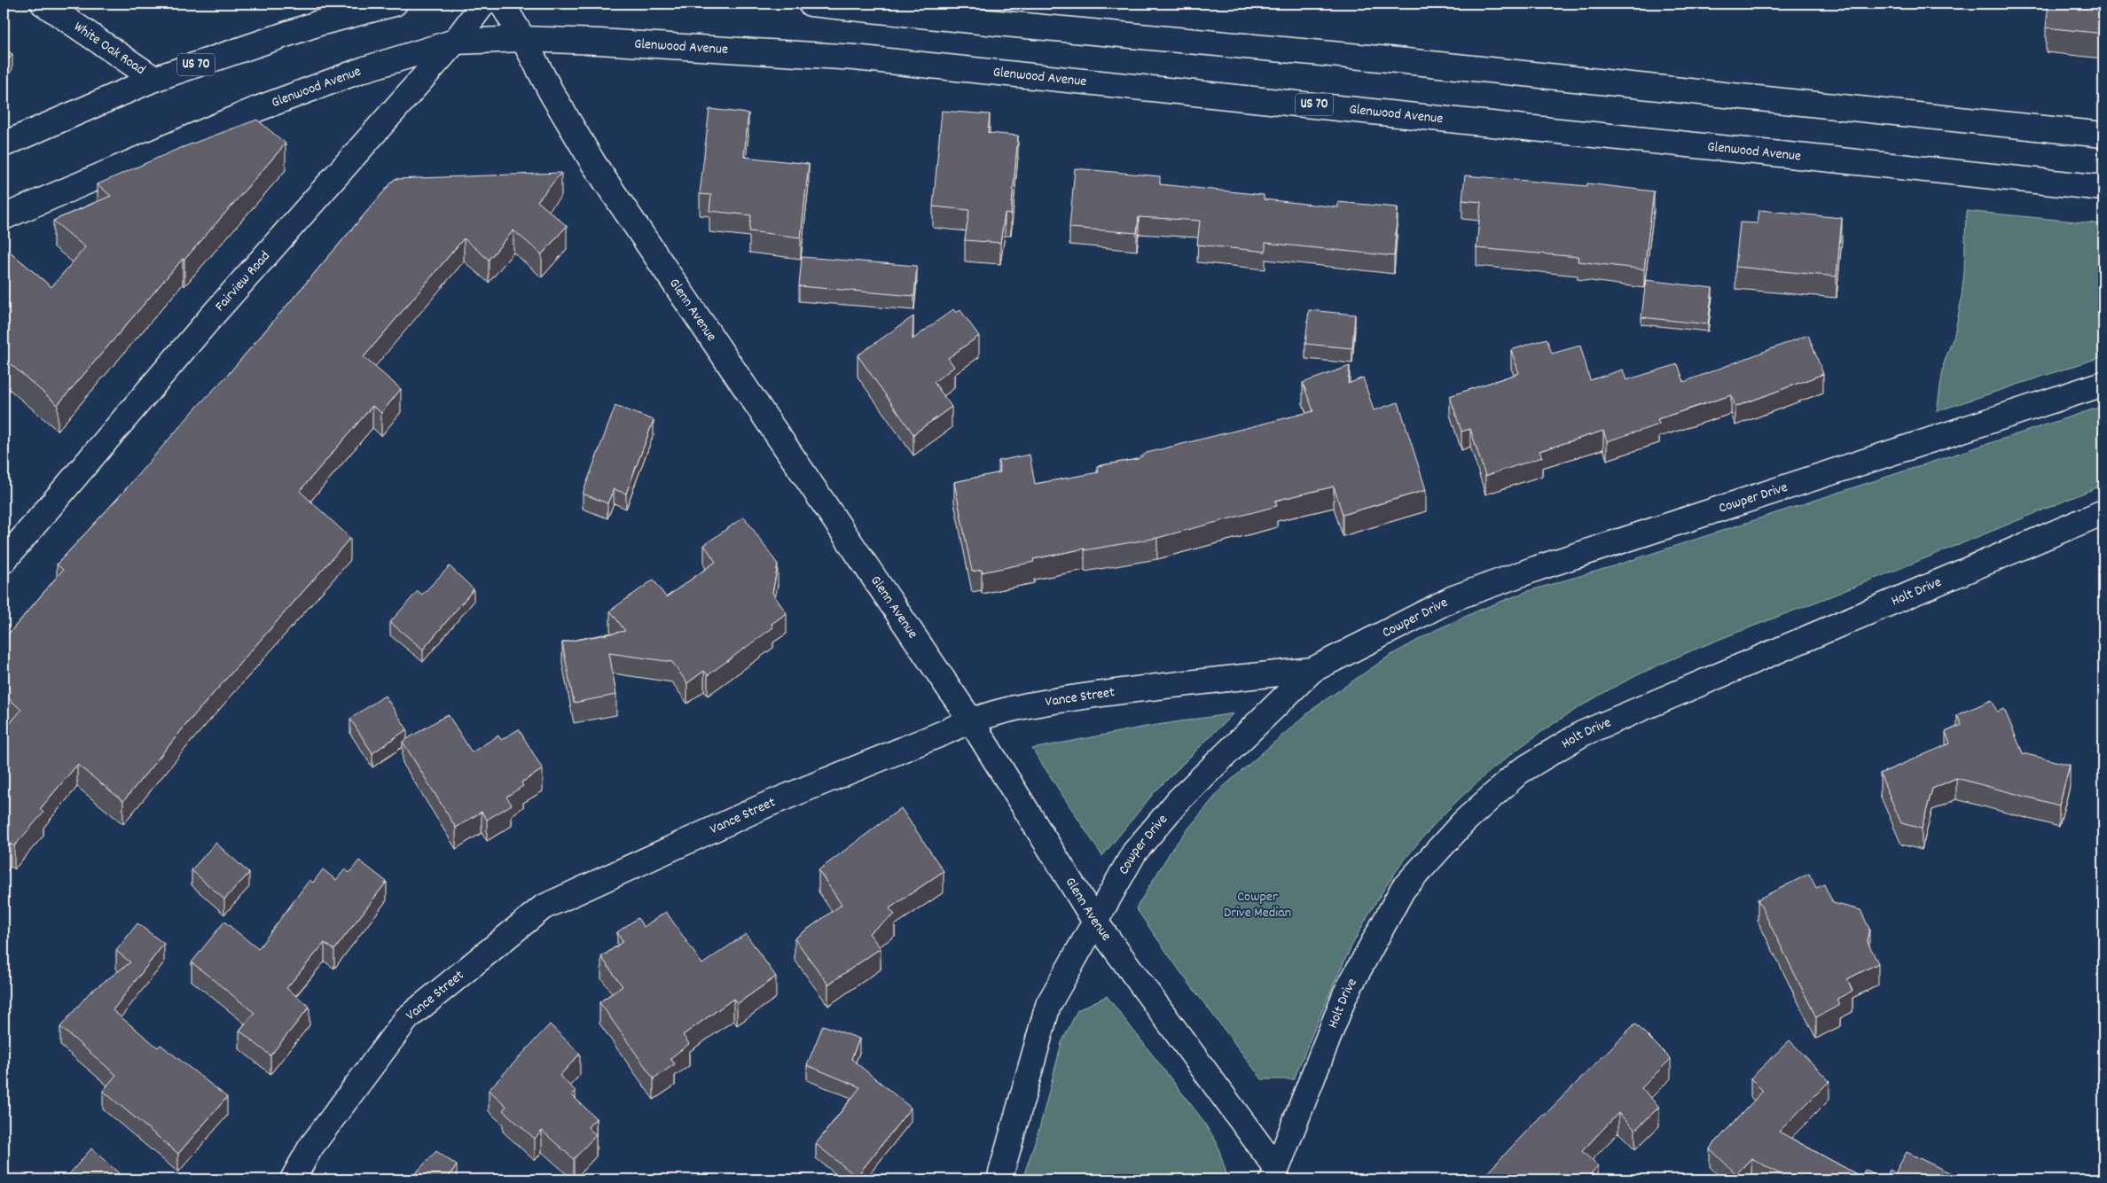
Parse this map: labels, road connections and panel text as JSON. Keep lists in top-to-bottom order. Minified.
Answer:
{"streets":{"street":["Glenwood Avenue","White Oak Road","US 70","Fairview Road","Glenn Avenue","Cowper Drive","Holt Drive","Vance Street"]},"crossings":[["Glenwood Avenue","Fairview Road"],["Glenwood Avenue","Glenn Avenue"],["White Oak Road","US 70"],["Glenn Avenue","Cowper Drive"],["Glenn Avenue","Holt Drive"],["Glenn Avenue","Vance Street"],["Cowper Drive","Vance Street"]],"parks":["Cowper Drive Median"]}
